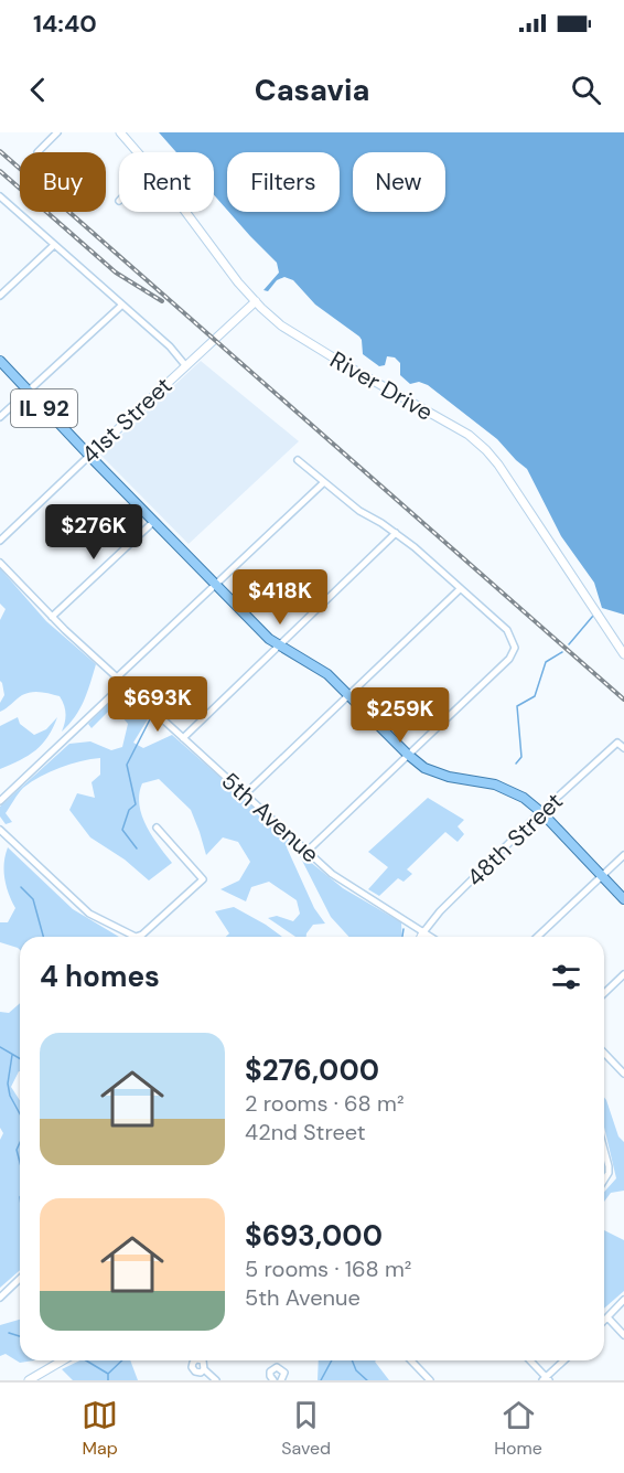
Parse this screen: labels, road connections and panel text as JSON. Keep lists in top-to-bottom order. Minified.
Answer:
{"streets":{"main road":["IL 92"],"street":["River Drive","41st Street","5th Avenue","48th Street"]},"crossings":[["River Drive","41st Street"],["IL 92","41st Street"],["IL 92","48th Street"],["5th Avenue","48th Street"]],"page":{"status":"14:40","header":"Casavia","chip":["Buy","Rent","Filters","New"],"price":["$276K","$418K","$693K","$259K"],"heading":"4 homes","list":[{"name":"$276,000","note":"2 rooms · 68 m² · 42nd Street"},{"name":"$693,000","note":"5 rooms · 168 m² · 5th Avenue"}],"tabs":["Map","Saved","Home"]}}
